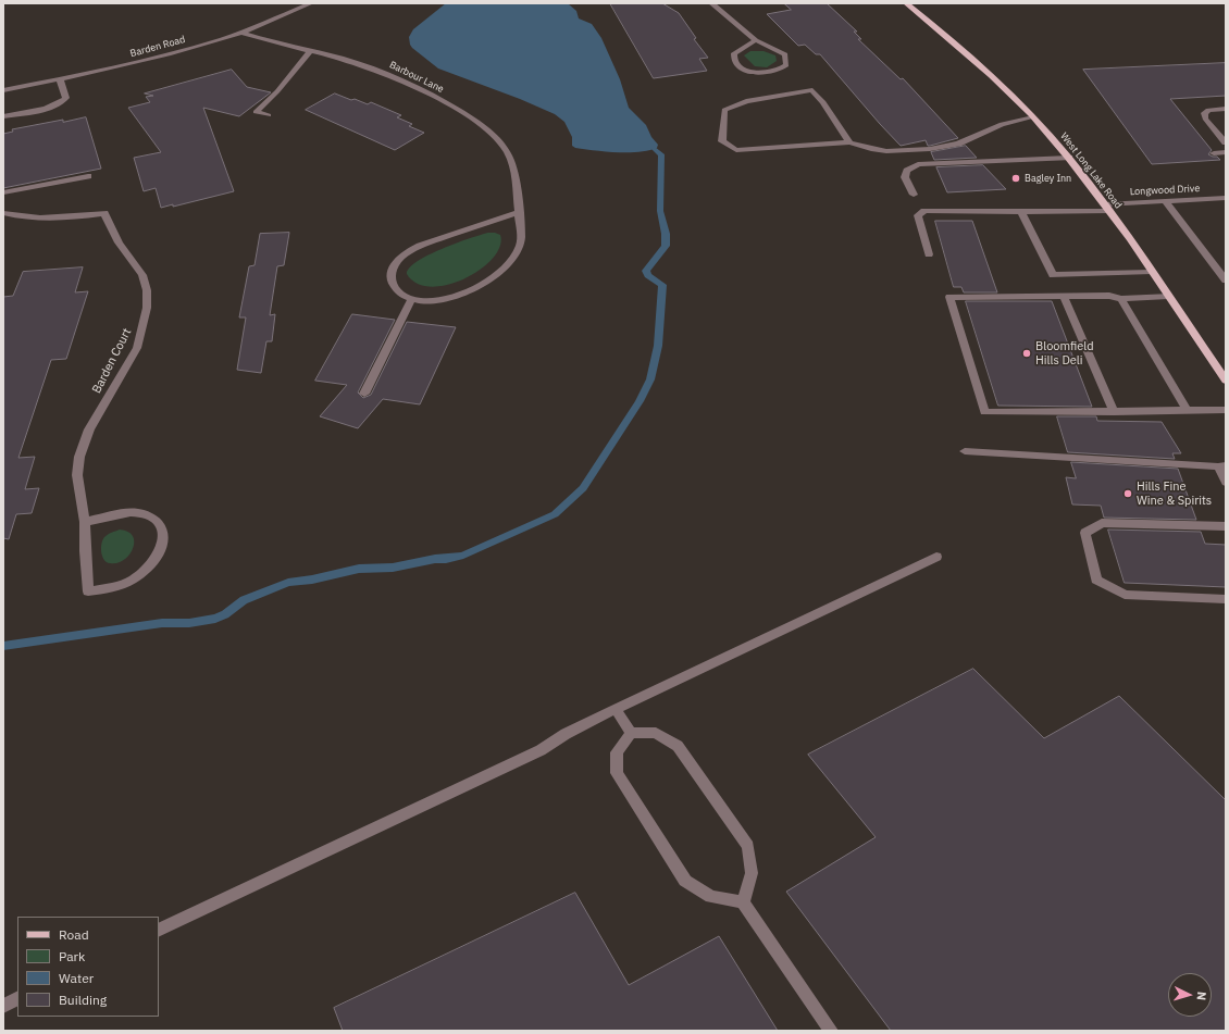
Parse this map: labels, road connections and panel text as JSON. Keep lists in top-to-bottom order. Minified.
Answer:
{"streets":{"main road":["West Long Lake Road"],"street":["Barden Road","Barbour Lane","Longwood Drive","Barden Court"]},"crossings":[["Barden Road","Barbour Lane"],["West Long Lake Road","Longwood Drive"]],"places":["Bagley Inn","Bloomfield Hills Deli","Hills Fine Wine & Spirits"],"legend":["Road","Park","Water","Building"],"north":"right"}
